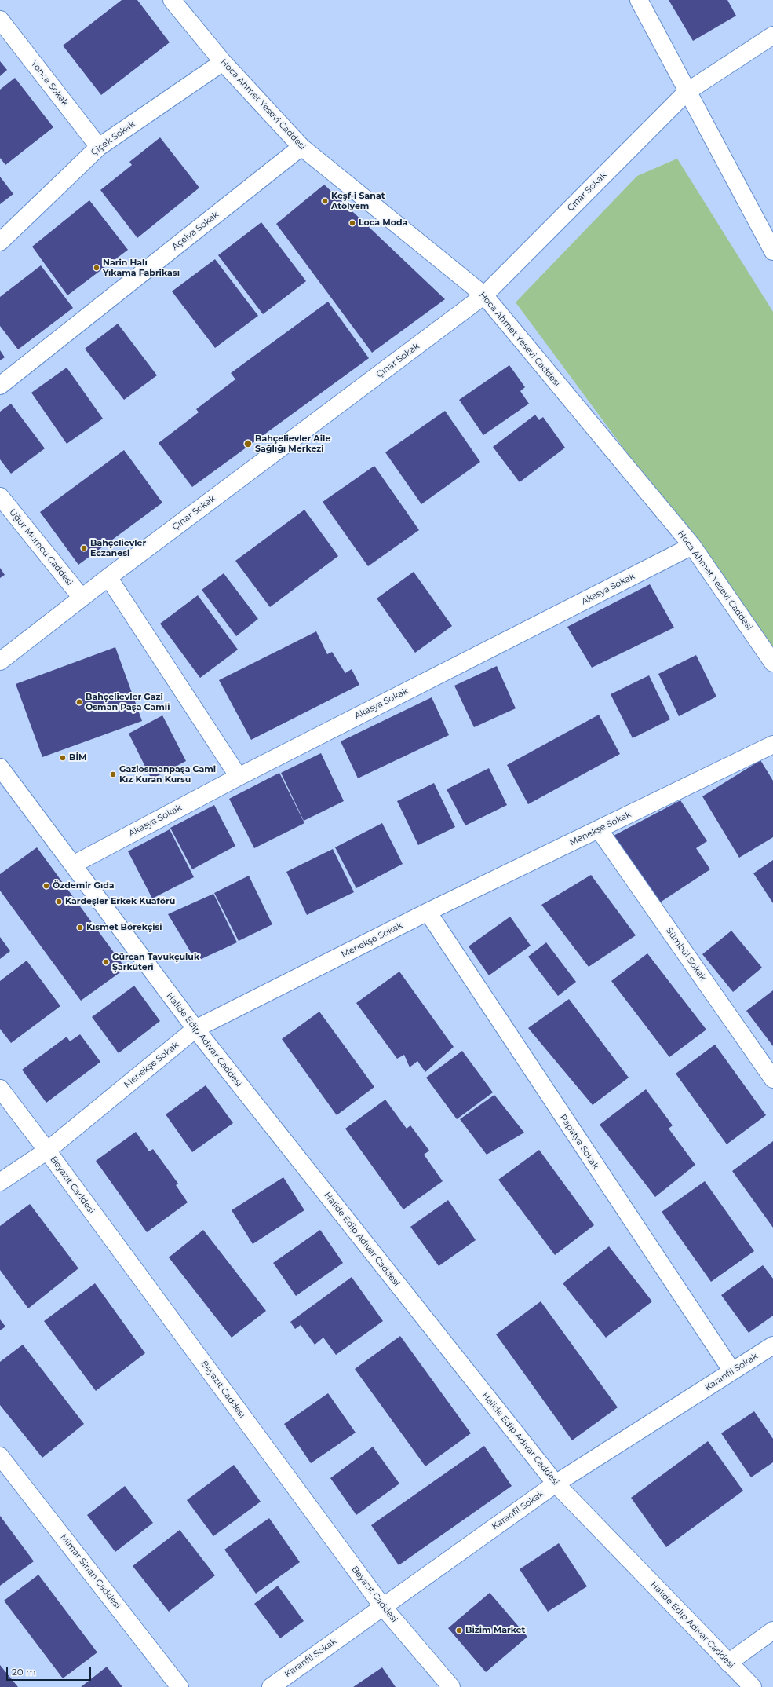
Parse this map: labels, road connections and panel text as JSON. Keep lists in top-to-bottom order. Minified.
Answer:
{"streets":{"street":["Yonca Sokak","Hoca Ahmet Yesevi Caddesi","Çiçek Sokak","Çınar Sokak","Açelya Sokak","Uğur Mumcu Caddesi","Akasya Sokak","Menekşe Sokak","Sümbül Sokak","Halide Edip Adıvar Caddesi","Papatya Sokak","Beyazıt Caddesi","Karanfil Sokak","Mimar Sinan Caddesi"]},"crossings":[["Yonca Sokak","Çiçek Sokak"],["Hoca Ahmet Yesevi Caddesi","Çiçek Sokak"],["Hoca Ahmet Yesevi Caddesi","Çınar Sokak"],["Hoca Ahmet Yesevi Caddesi","Açelya Sokak"],["Hoca Ahmet Yesevi Caddesi","Akasya Sokak"],["Çınar Sokak","Uğur Mumcu Caddesi"],["Akasya Sokak","Halide Edip Adıvar Caddesi"],["Menekşe Sokak","Sümbül Sokak"],["Menekşe Sokak","Halide Edip Adıvar Caddesi"],["Menekşe Sokak","Papatya Sokak"],["Menekşe Sokak","Beyazıt Caddesi"],["Halide Edip Adıvar Caddesi","Karanfil Sokak"],["Papatya Sokak","Karanfil Sokak"],["Beyazıt Caddesi","Karanfil Sokak"]],"places":["Keşf-i Sanat Atölyem","Loca Moda","Narin Halı Yıkama Fabrikası","Bahçelievler Aile Sağlığı Merkezi","Bahçelievler Eczanesi","Bahçelievler Gazi Osman Paşa Camii","BİM","Gaziosmanpaşa Cami Kız Kuran Kursu","Özdemir Gıda","Kardeşler Erkek Kuaförü","Kısmet Börekçisi","Gürcan Tavukçuluk Şarküteri","Bizim Market"],"scale_bar":"20 m"}
